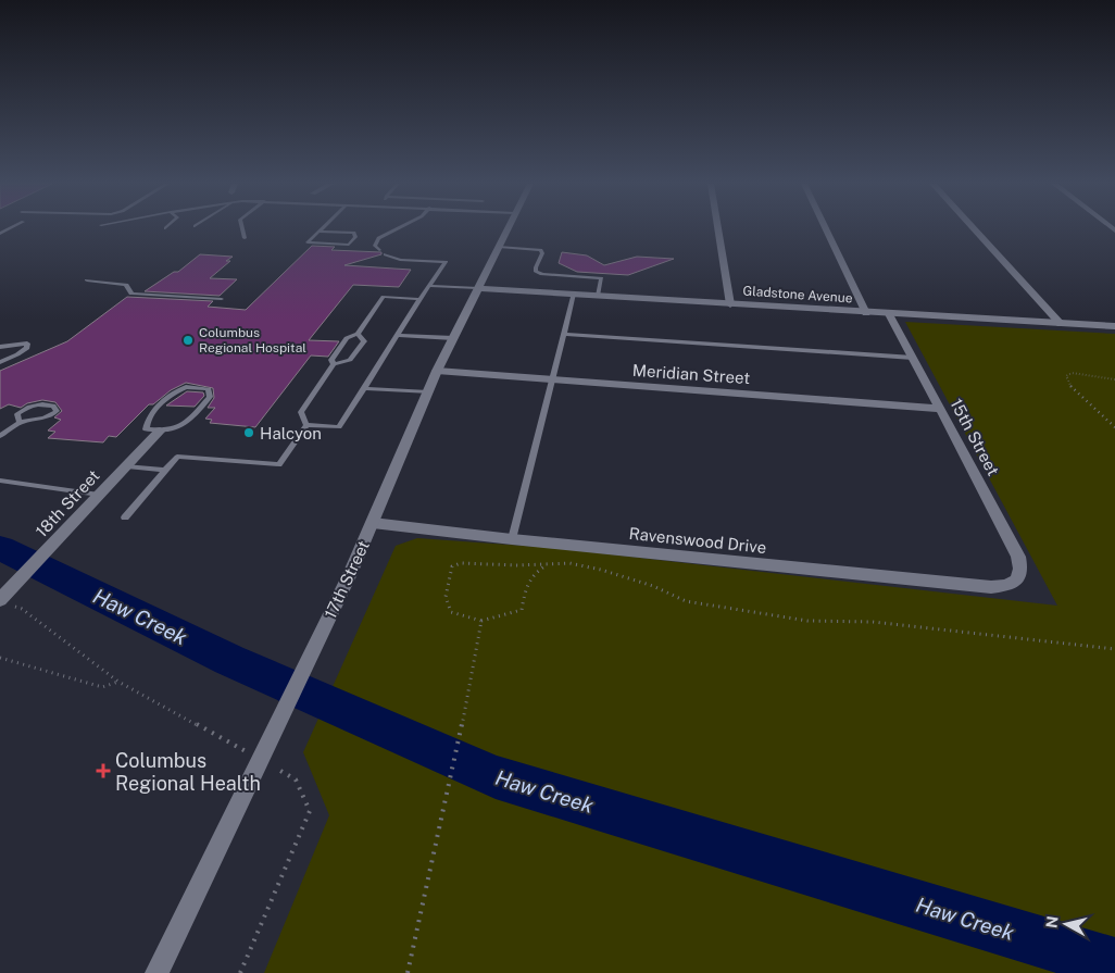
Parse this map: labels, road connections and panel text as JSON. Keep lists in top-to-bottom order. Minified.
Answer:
{"streets":{"street":["Gladstone Avenue","Meridian Street","15th Street","18th Street","Ravenswood Drive","17th Street"]},"crossings":[["Gladstone Avenue","15th Street"],["Gladstone Avenue","17th Street"],["Meridian Street","15th Street"],["Meridian Street","17th Street"],["15th Street","Ravenswood Drive"],["Ravenswood Drive","17th Street"]],"water":["Haw Creek"],"places":{"other":["Columbus Regional Hospital","Halcyon"],"health":["Columbus Regional Health"]},"north":"left"}
